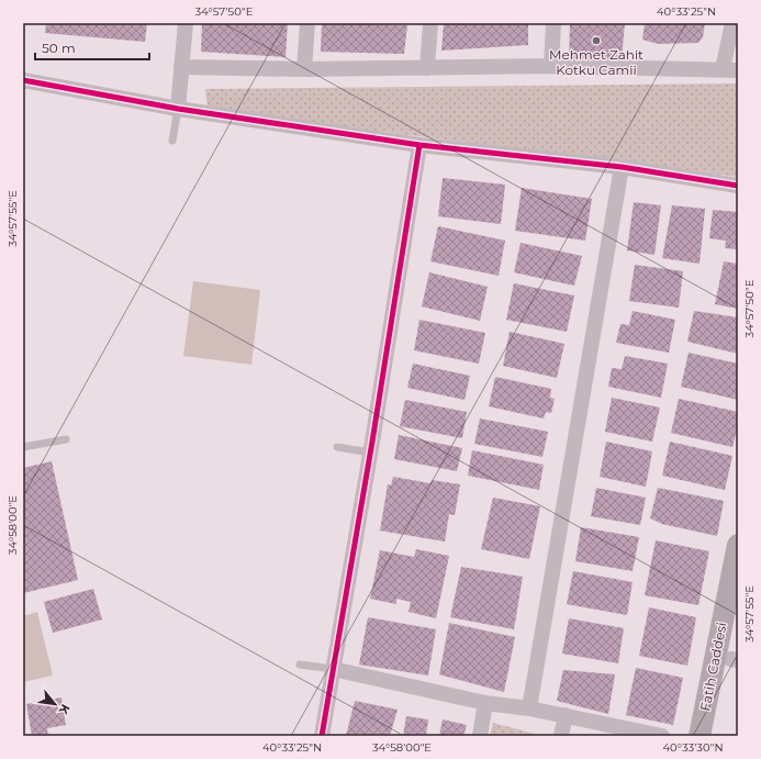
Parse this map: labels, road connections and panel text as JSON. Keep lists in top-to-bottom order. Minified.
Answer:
{"streets":{"main road":["Fatih Caddesi"]},"places":["Mehmet Zahit Kotku Camii"],"scale_bar":"50 m","north":"bottom right","coordinates":["34°57'50\"E","40°33'25\"N","34°57'55\"E","34°58'00\"E","40°33'30\"N"]}
